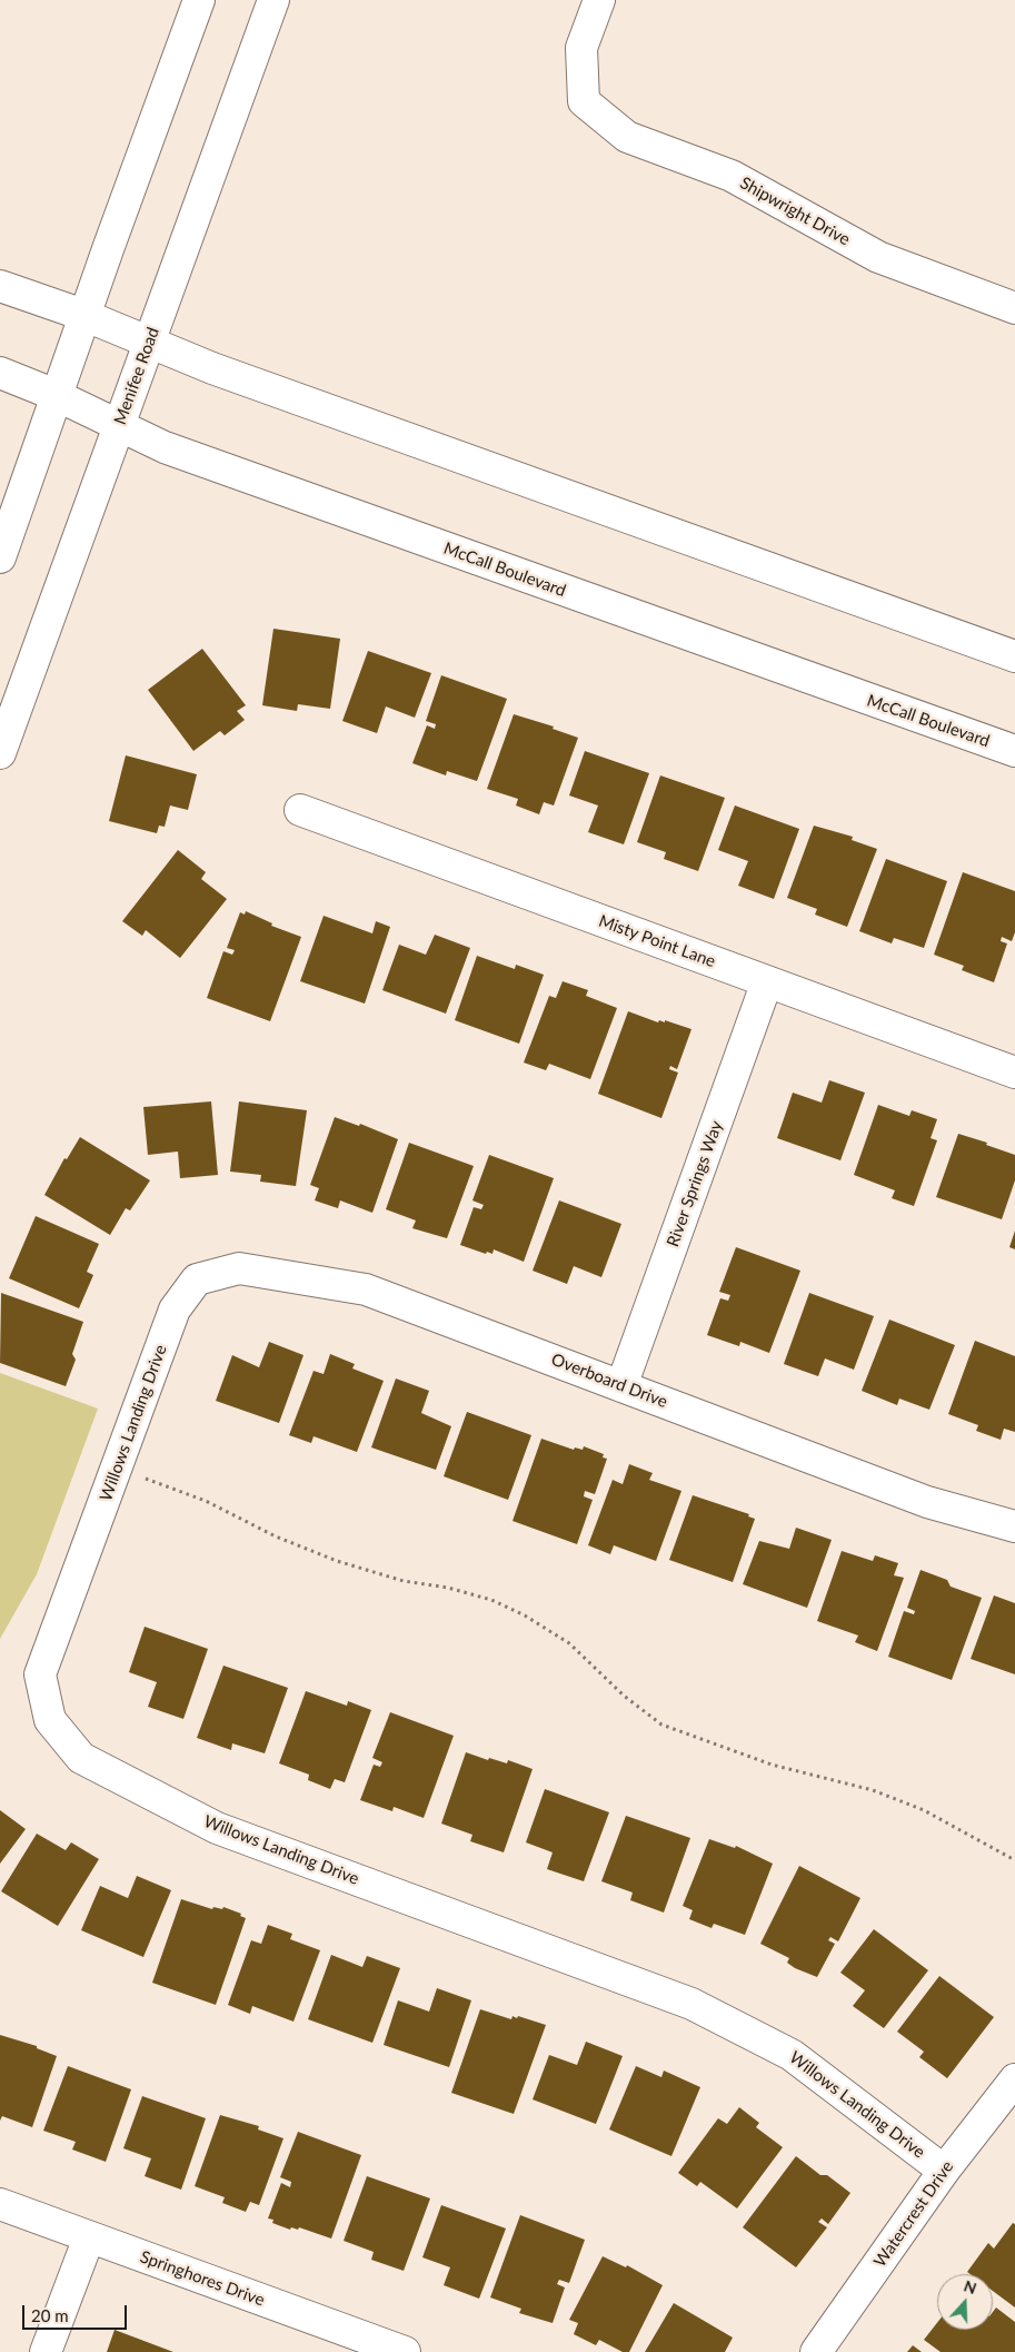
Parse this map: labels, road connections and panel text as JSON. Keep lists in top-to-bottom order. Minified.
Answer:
{"streets":{"street":["Shipwright Drive","Menifee Road","McCall Boulevard","Misty Point Lane","River Springs Way","Overboard Drive","Willows Landing Drive","Watercrest Drive","Springhores Drive"]},"crossings":[["Menifee Road","McCall Boulevard"],["Misty Point Lane","River Springs Way"],["River Springs Way","Overboard Drive"],["Overboard Drive","Willows Landing Drive"],["Willows Landing Drive","Watercrest Drive"]],"scale_bar":"20 m","north":"top"}
